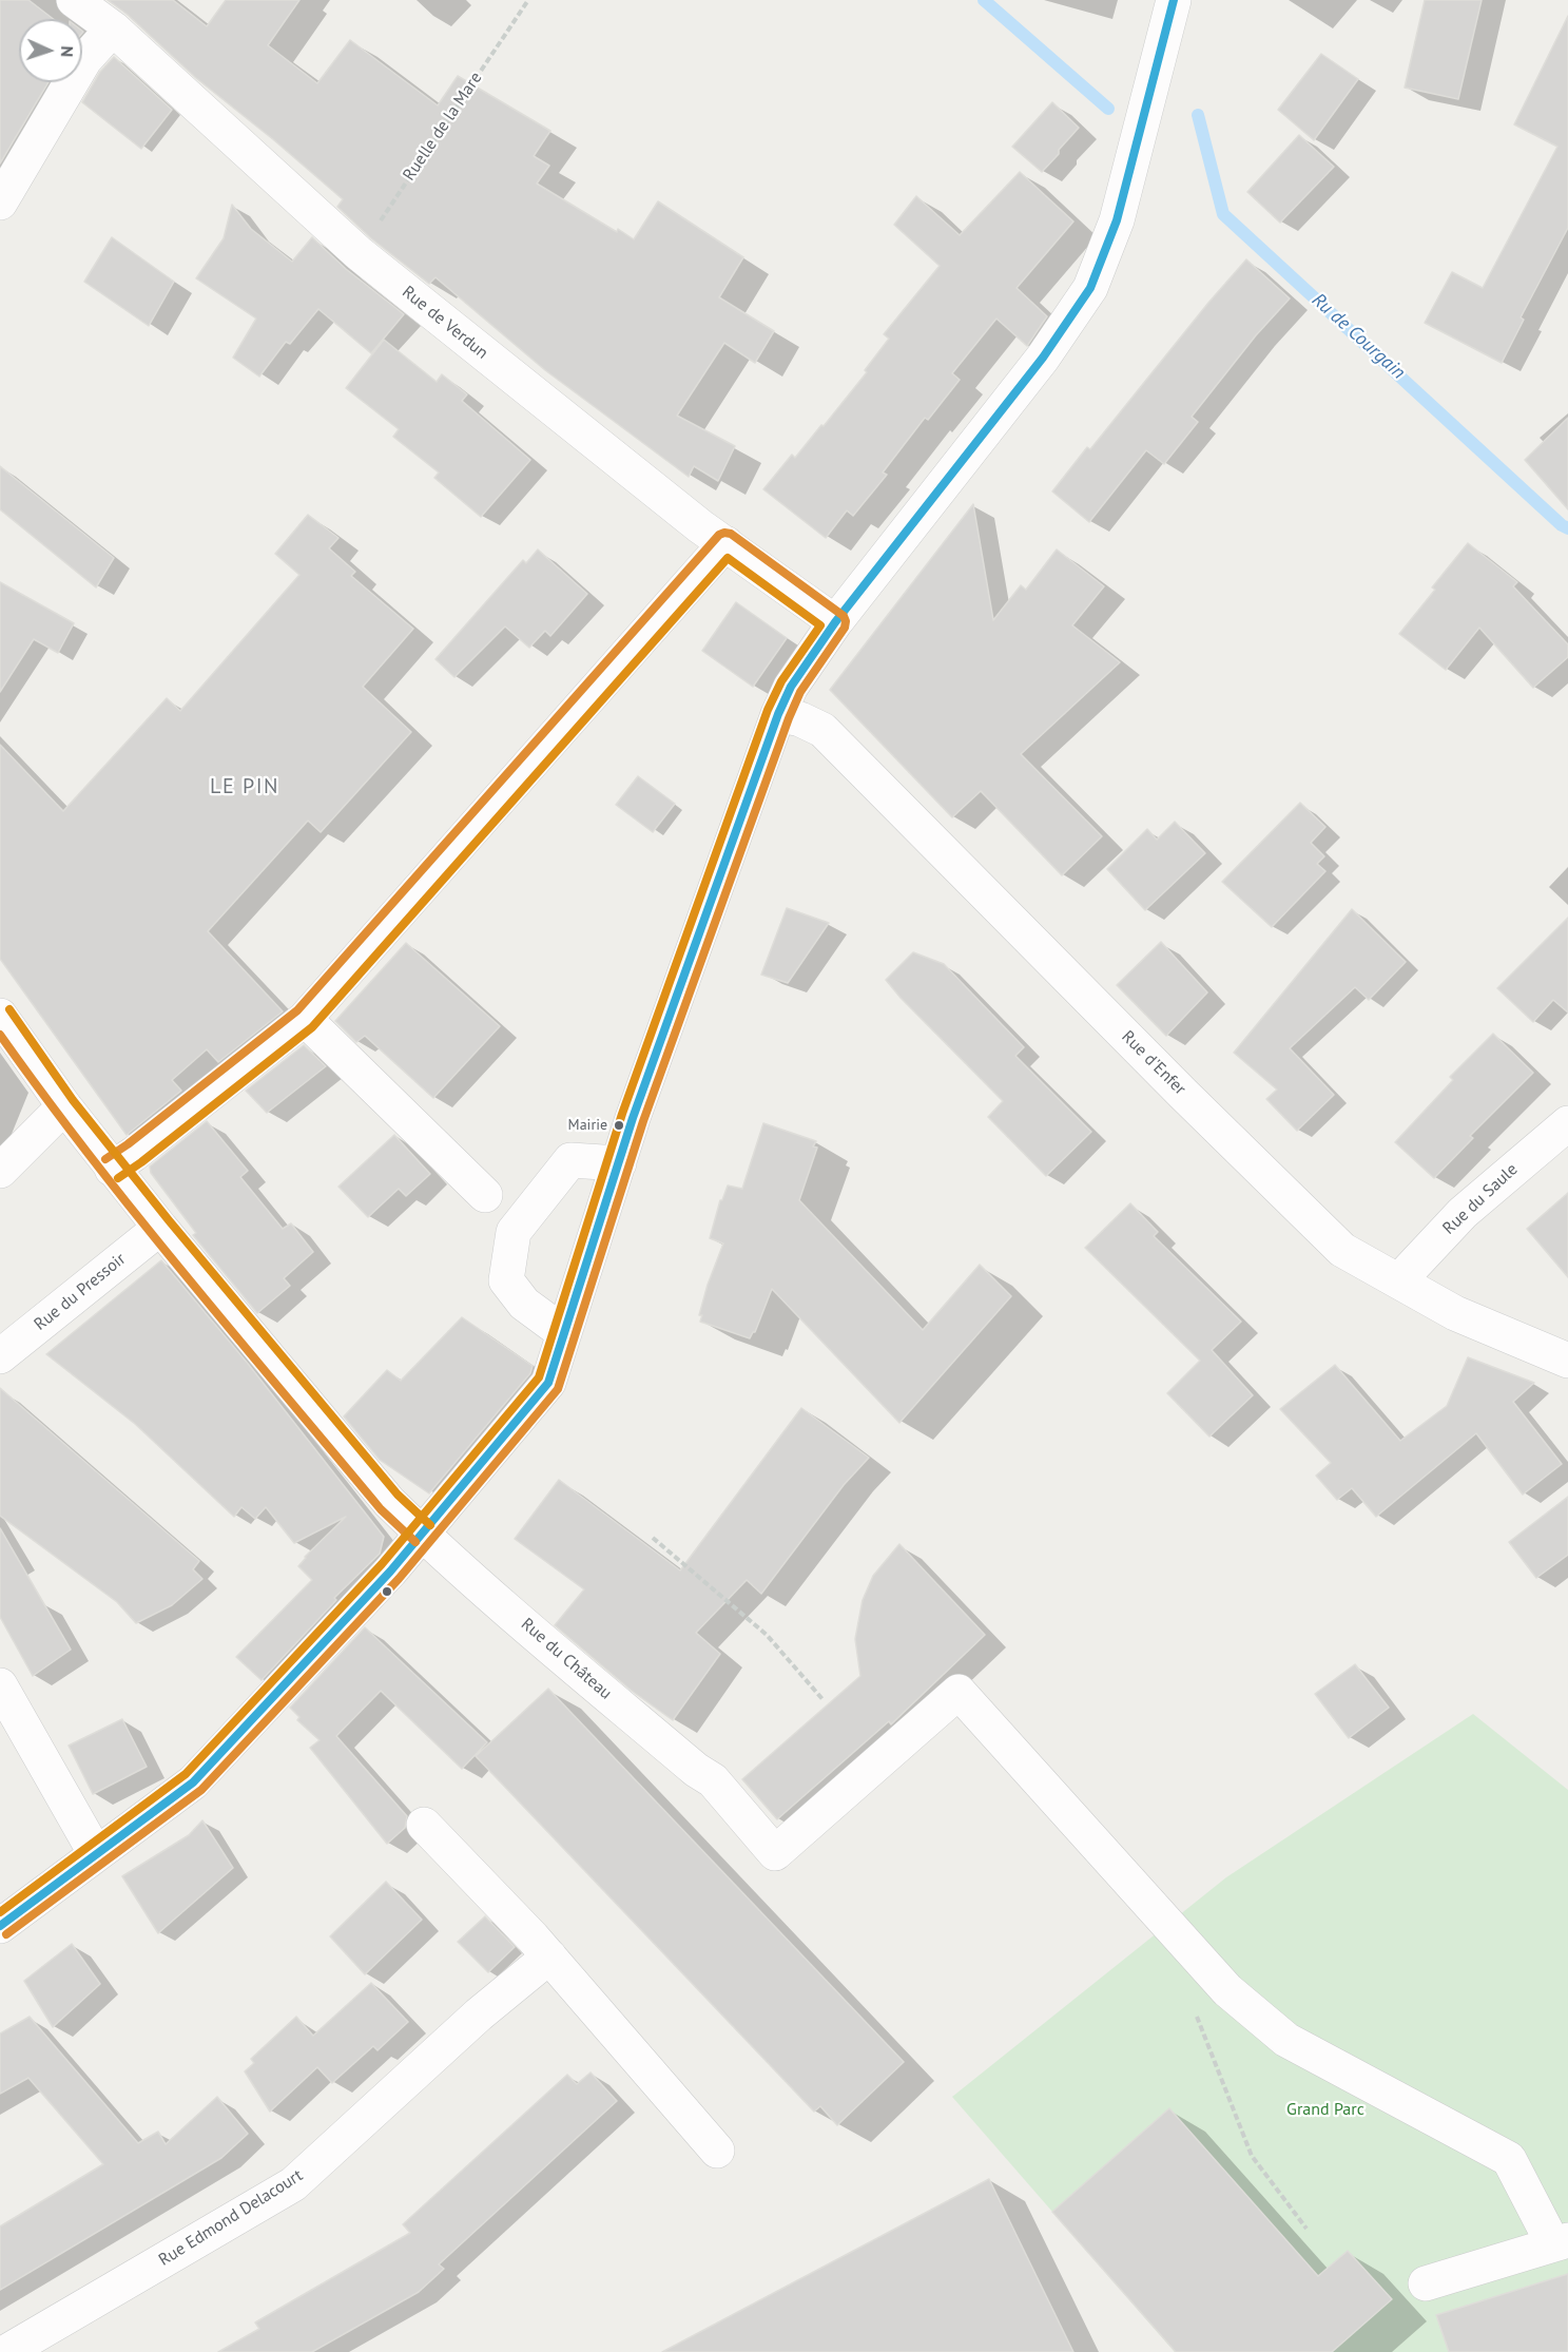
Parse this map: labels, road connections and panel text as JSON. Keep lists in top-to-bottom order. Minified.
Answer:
{"streets":{"street":["Rue de Verdun","Rue d'Enfer","Rue du Saule","Rue du Pressoir","Rue du Château","Rue Edmond Delacourt"],"path":["Ruelle de la Mare"]},"crossings":[["Ruelle de la Mare","Rue de Verdun"],["Rue d'Enfer","Rue du Saule"],["Rue du Pressoir","Rue du Château"]],"districts":["LE PIN"],"water":["Ru de Courgain"],"parks":["Grand Parc"],"places":["Mairie"],"north":"right"}
